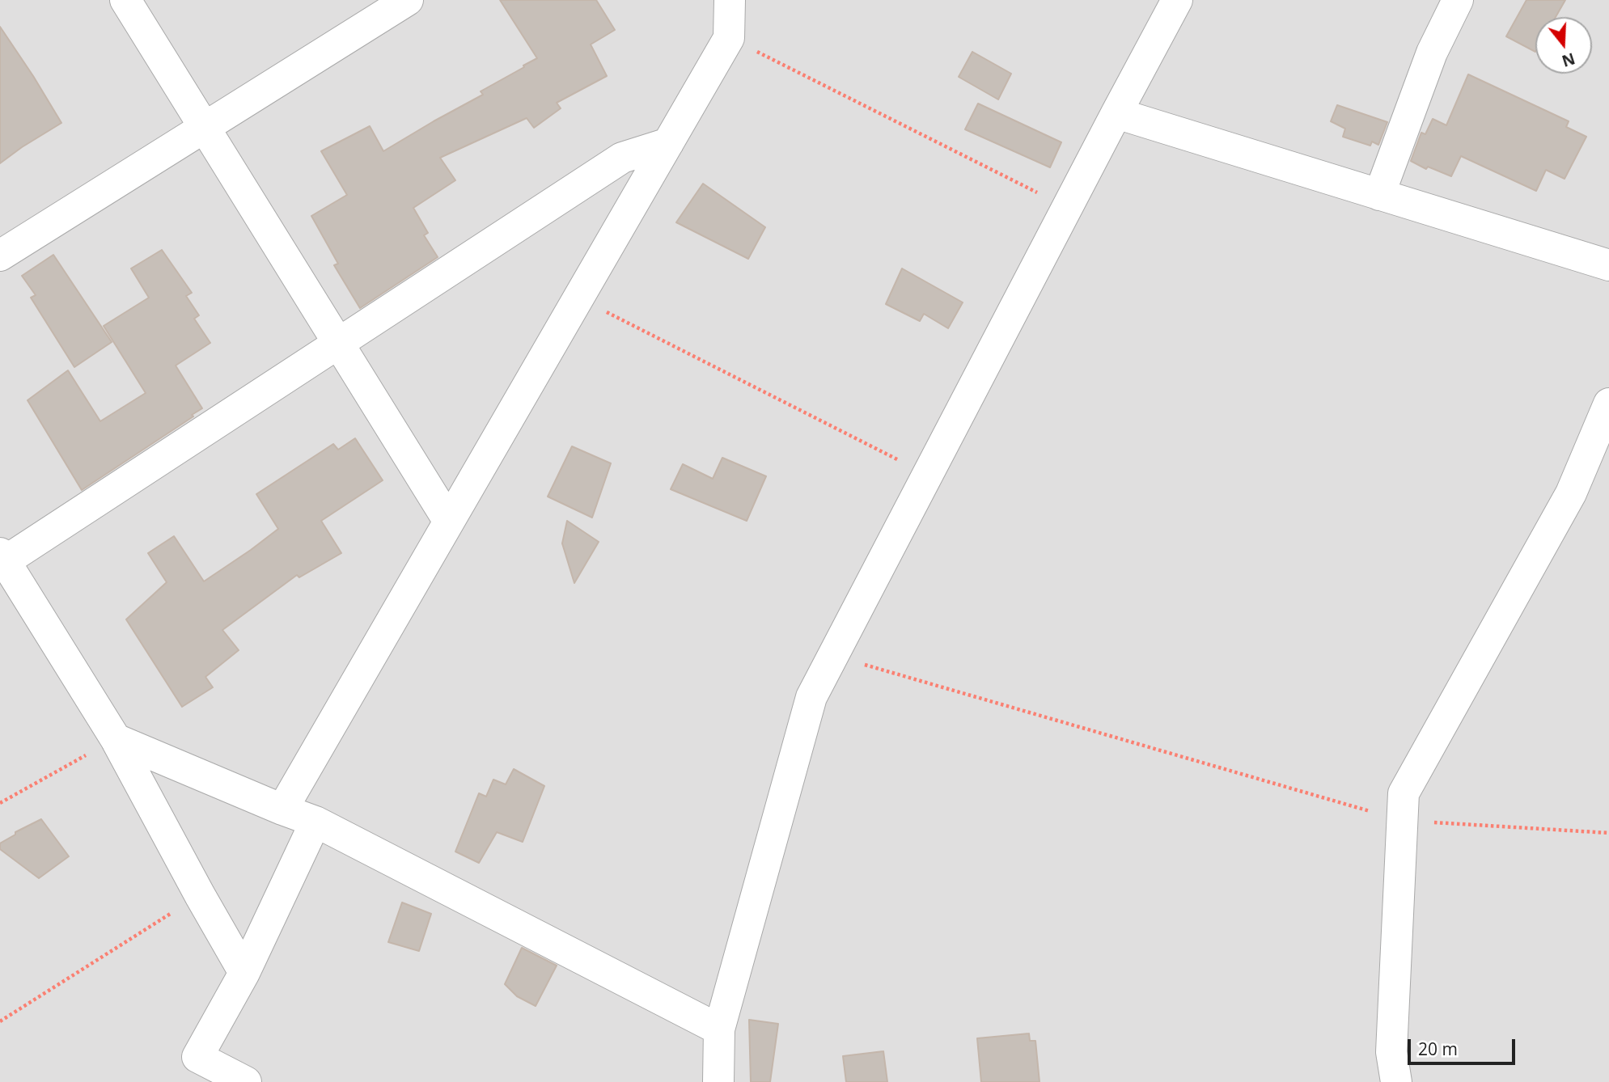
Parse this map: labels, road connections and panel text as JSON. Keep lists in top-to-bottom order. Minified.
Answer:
{"scale_bar":"20 m","north":"bottom"}
